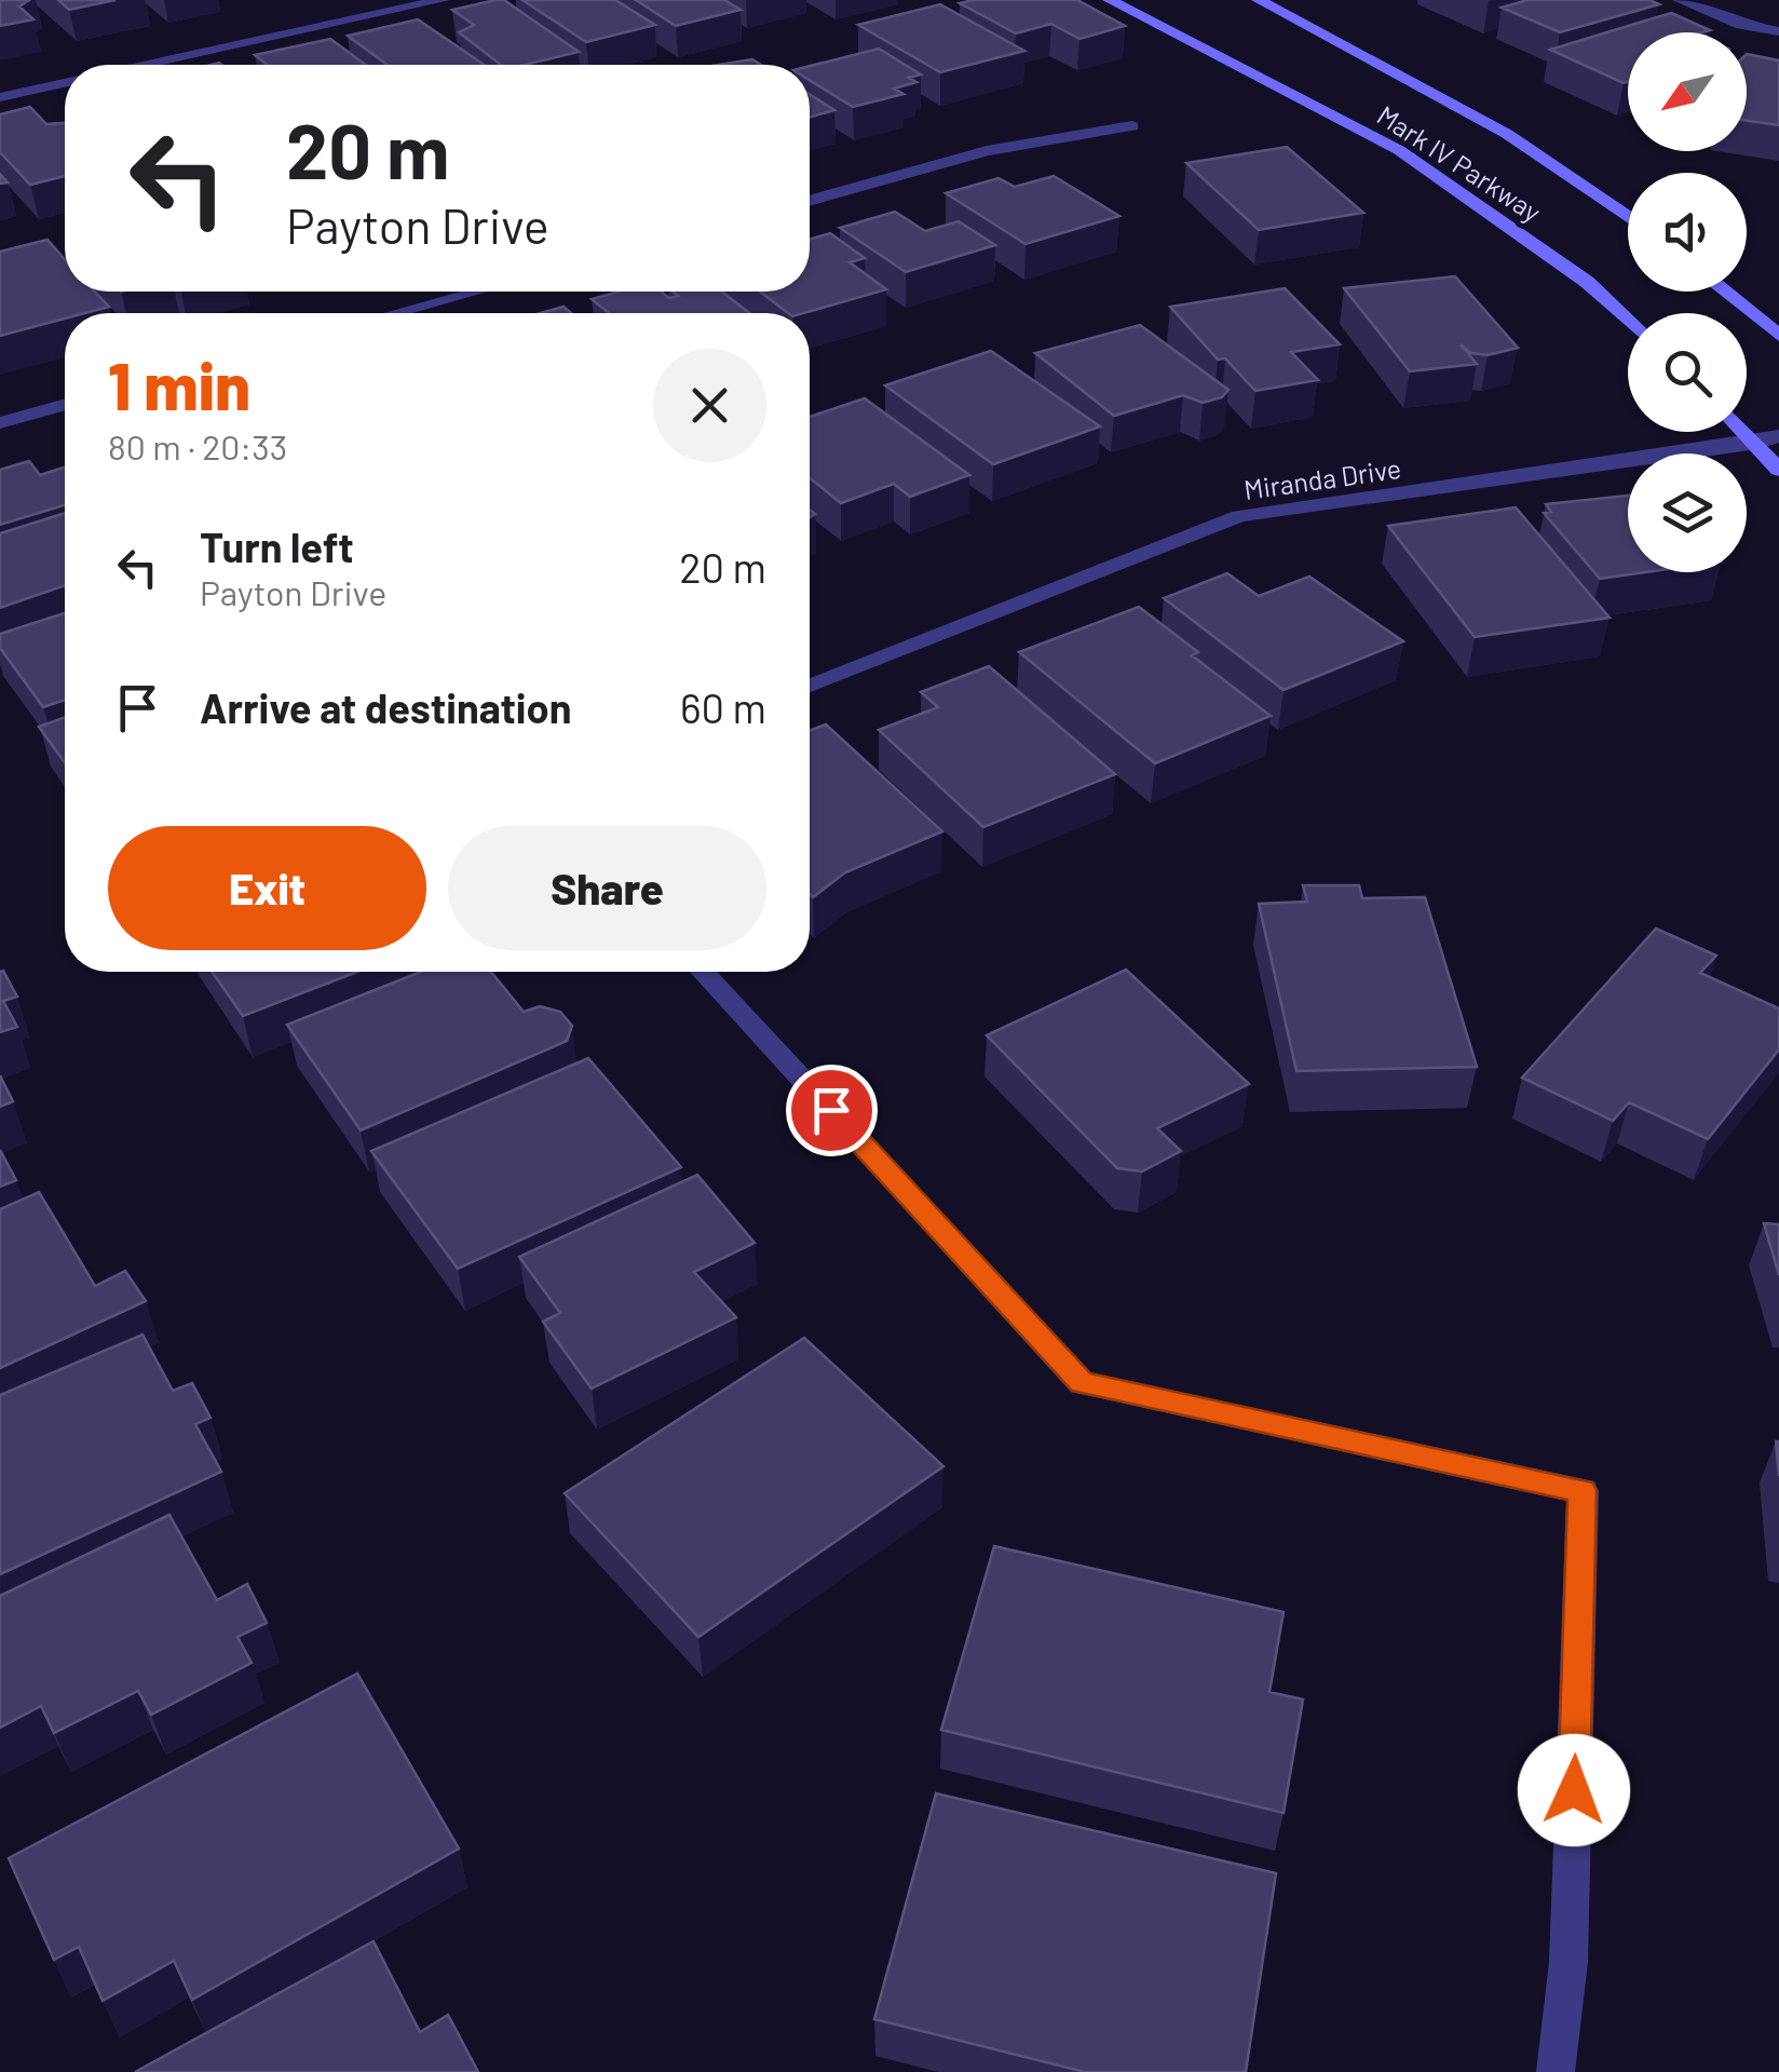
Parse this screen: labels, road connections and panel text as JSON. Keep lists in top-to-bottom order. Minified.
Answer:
{"streets":{"main road":["Mark IV Parkway"],"street":["Miranda Drive"]},"north":"bottom left","page":{"turn":["20 m","Payton Drive"],"heading":["1 min","80 m · 20:33"],"list":[{"name":"Turn left","note":"Payton Drive","value":"20 m"},{"name":"Arrive at destination","value":"60 m"}],"buttons":["Exit","Share"]}}
